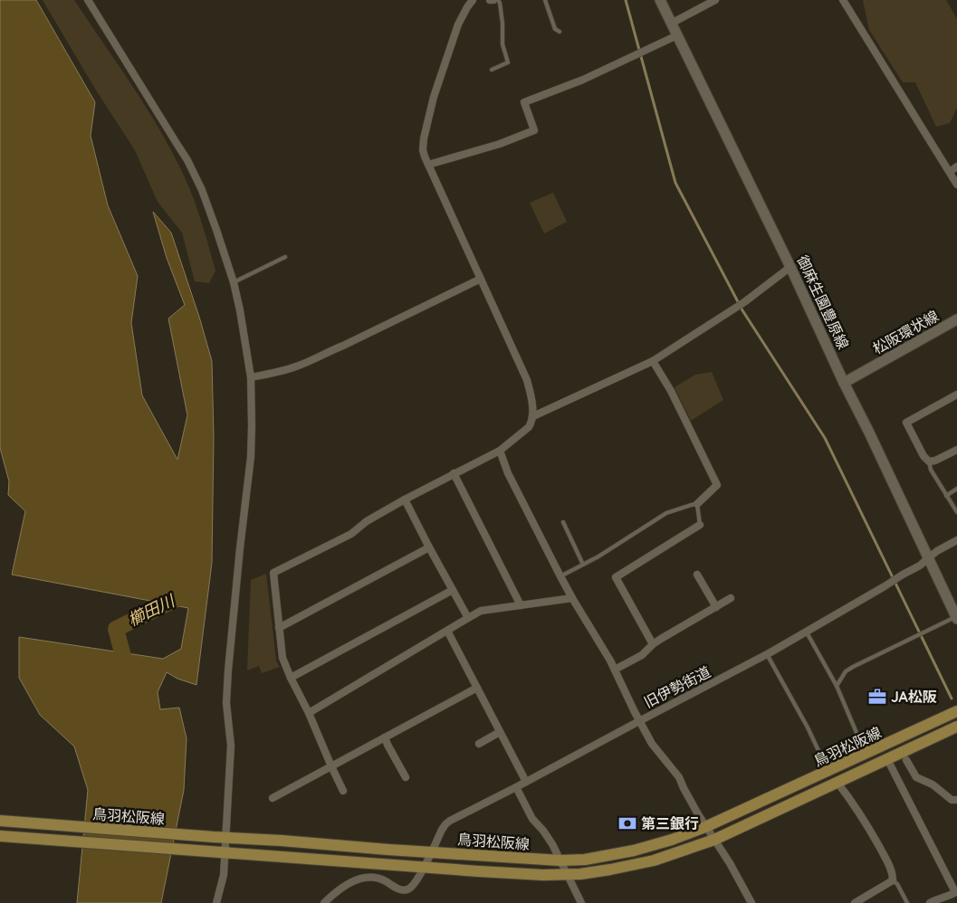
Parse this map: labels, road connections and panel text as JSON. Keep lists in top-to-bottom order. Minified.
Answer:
{"streets":{"main road":["御麻生園豊原線","松阪環状線","鳥羽松阪線"],"street":["旧伊勢街道"]},"crossings":[["御麻生園豊原線","松阪環状線"],["御麻生園豊原線","旧伊勢街道"],["旧伊勢街道","鳥羽松阪線"]],"water":["櫛田川"],"places":{"office":["JA松阪"],"bank":["第三銀行"]}}
